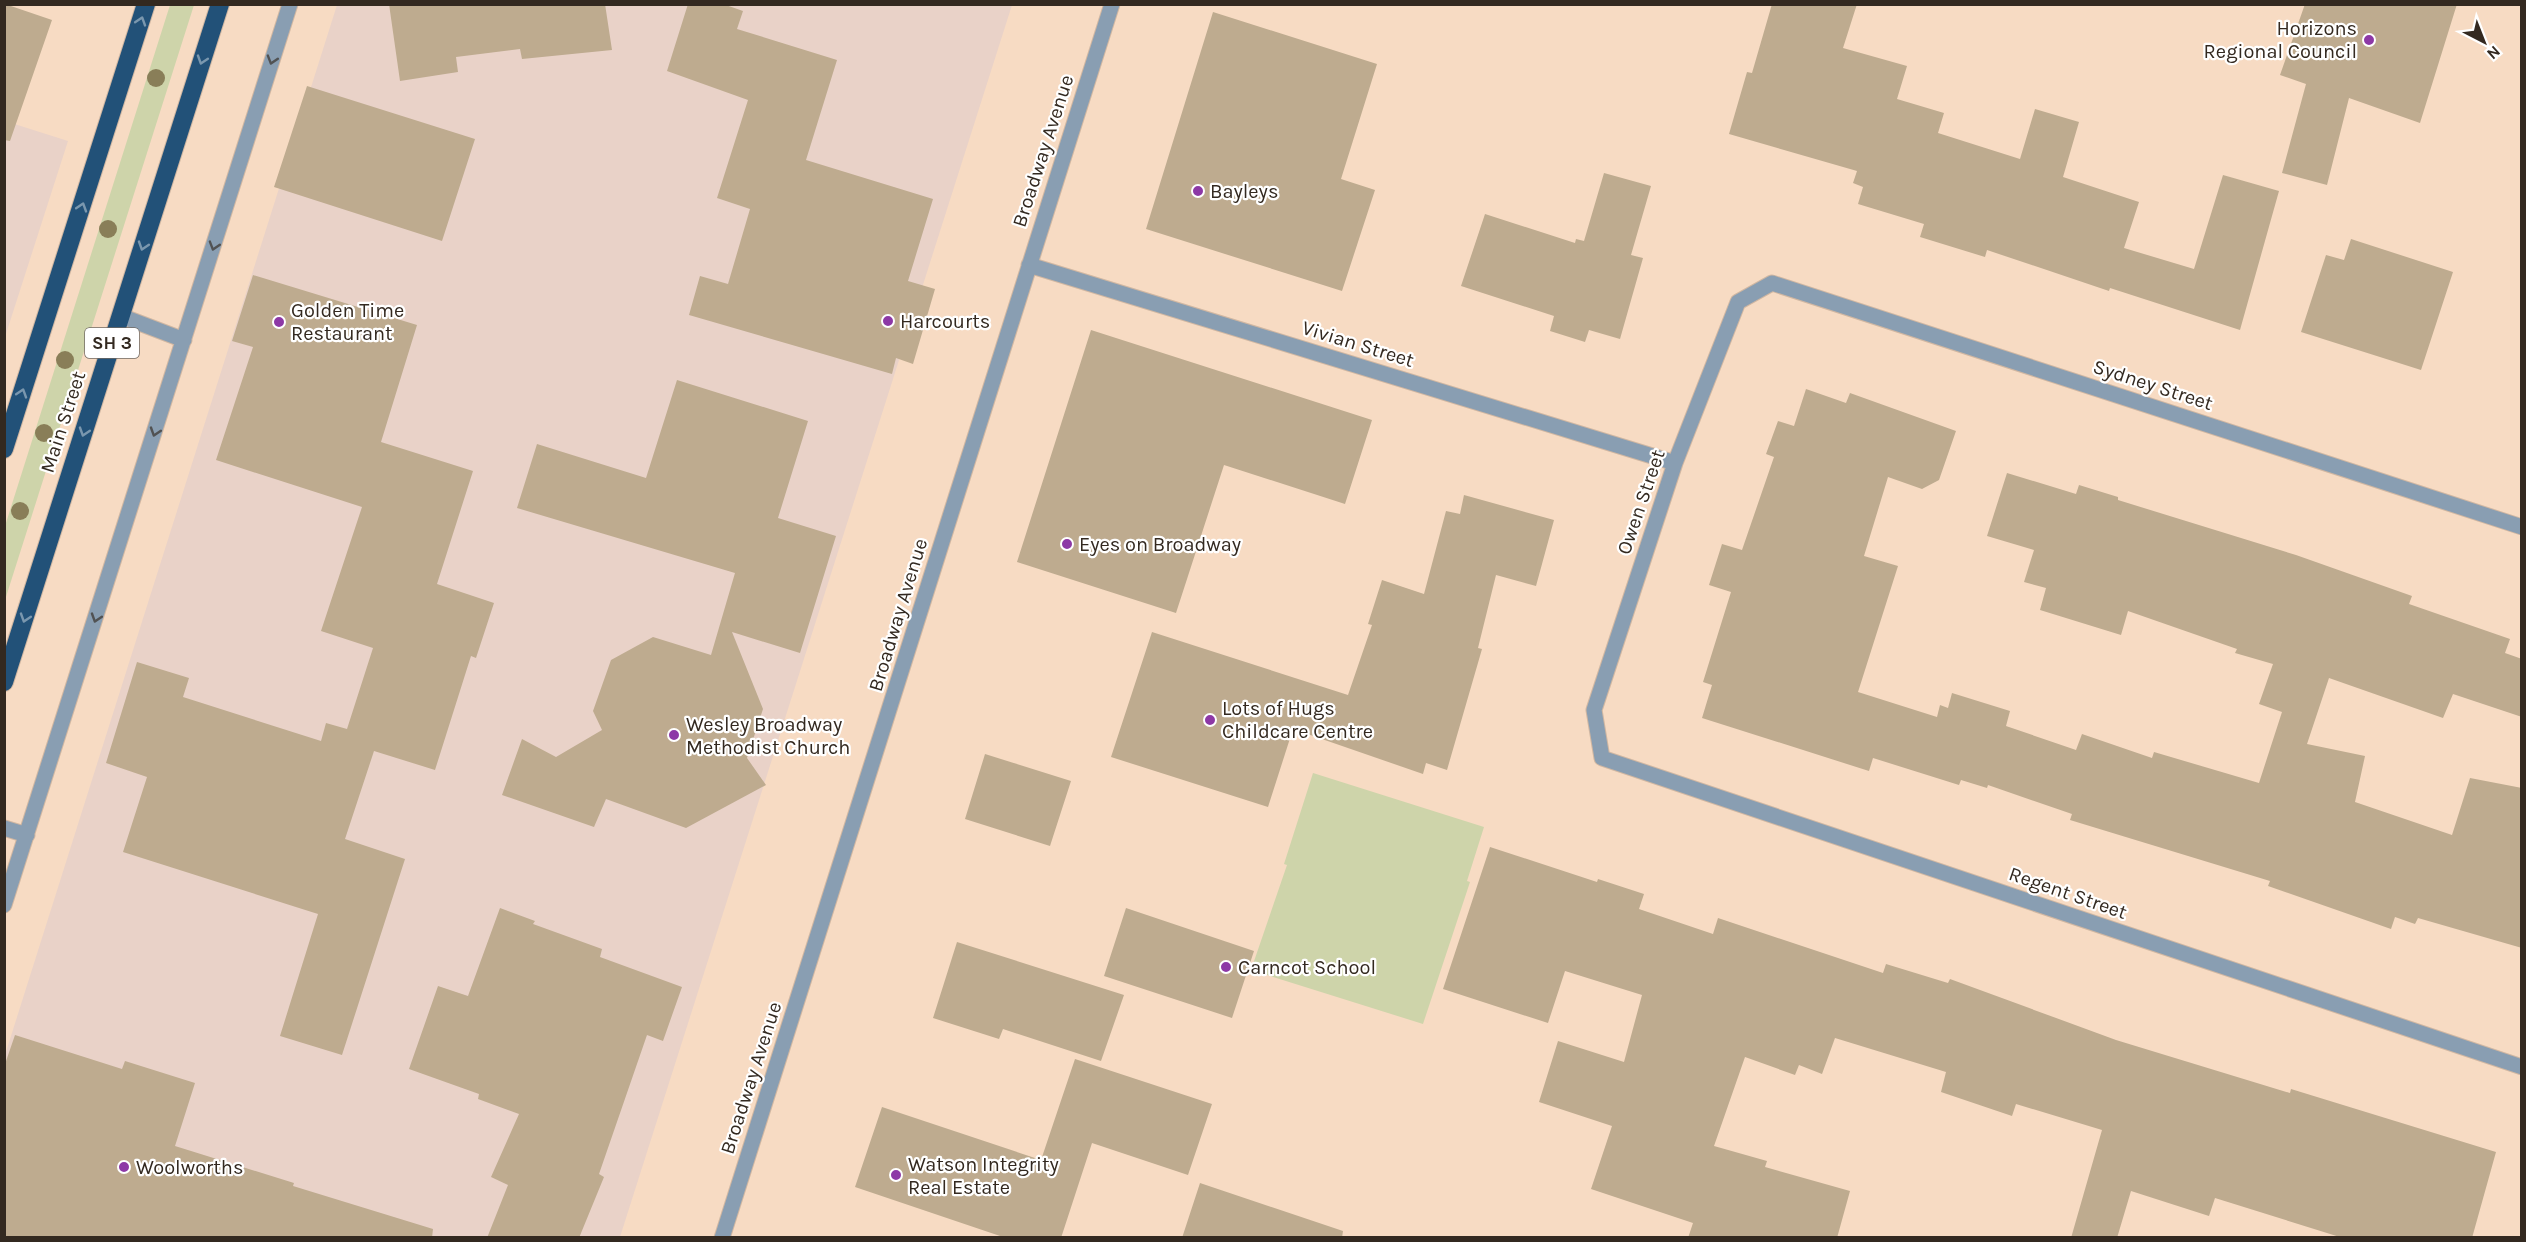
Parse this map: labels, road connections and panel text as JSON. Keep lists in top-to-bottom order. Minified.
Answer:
{"streets":{"highway":["SH 3","Main Street"],"street":["Broadway Avenue","Vivian Street","Sydney Street","Owen Street","Regent Street"]},"crossings":[["Broadway Avenue","Vivian Street"],["Vivian Street","Owen Street"],["Sydney Street","Owen Street"],["Owen Street","Regent Street"]],"places":["Horizons Regional Council","Bayleys","Harcourts","Golden Time Restaurant","Eyes on Broadway","Lots of Hugs Childcare Centre","Wesley Broadway Methodist Church","Carncot School","Woolworths","Watson Integrity Real Estate"],"north":"bottom right"}
